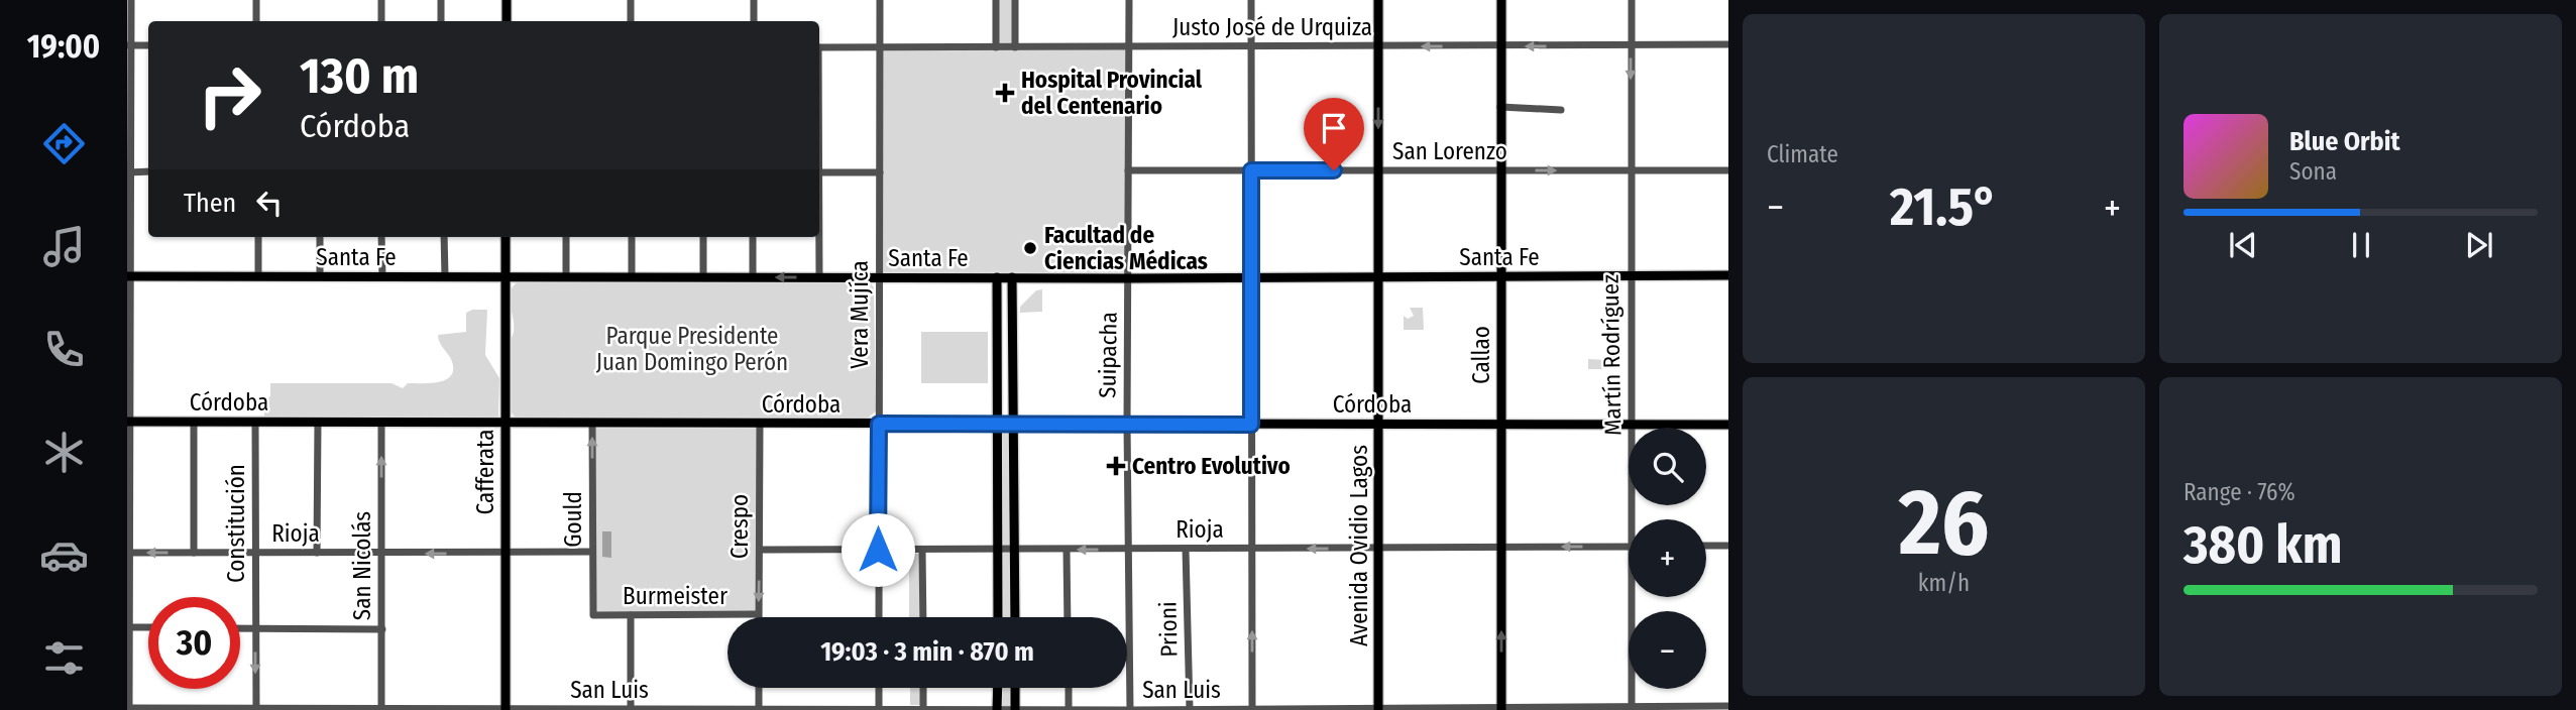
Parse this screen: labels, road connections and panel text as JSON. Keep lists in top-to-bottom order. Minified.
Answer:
{"streets":{"main road":["Santa Fe","Callao","Córdoba","Cafferata","Avenida Ovidio Lagos"],"street":["Justo José de Urquiza","San Lorenzo","Vera Mujíca","Suipacha","Martín Rodríguez","Gould","Constitución","Crespo","Rioja","San Nicolás","Burmeister","Prioni","San Luis"]},"crossings":[["Justo José de Urquiza","Vera Mujíca"],["Justo José de Urquiza","Suipacha"],["Justo José de Urquiza","Callao"],["Justo José de Urquiza","Martín Rodríguez"],["Justo José de Urquiza","Avenida Ovidio Lagos"],["San Lorenzo","Suipacha"],["San Lorenzo","Callao"],["San Lorenzo","Martín Rodríguez"],["San Lorenzo","Avenida Ovidio Lagos"],["Santa Fe","Vera Mujíca"],["Santa Fe","Suipacha"],["Santa Fe","Callao"],["Santa Fe","Martín Rodríguez"],["Santa Fe","Cafferata"],["Santa Fe","Avenida Ovidio Lagos"],["Vera Mujíca","Córdoba"],["Vera Mujíca","Rioja"],["Suipacha","Córdoba"],["Suipacha","Rioja"],["Suipacha","San Luis"],["Callao","Córdoba"],["Callao","Rioja"],["Callao","San Luis"],["Martín Rodríguez","Córdoba"],["Martín Rodríguez","San Luis"],["Córdoba","Cafferata"],["Córdoba","Gould"],["Córdoba","Constitución"],["Córdoba","Crespo"],["Córdoba","Avenida Ovidio Lagos"],["Córdoba","San Nicolás"],["Cafferata","Rioja"],["Cafferata","San Luis"],["Gould","Rioja"],["Gould","Burmeister"],["Constitución","Rioja"],["Constitución","San Luis"],["Crespo","Rioja"],["Crespo","Burmeister"],["Rioja","Avenida Ovidio Lagos"],["Rioja","San Nicolás"],["Rioja","Prioni"],["Avenida Ovidio Lagos","San Luis"],["San Nicolás","San Luis"],["Prioni","San Luis"]],"one_way":["Gould","Rioja","San Nicolás"],"parks":["Parque Presidente Juan Domingo Perón"],"places":{"health":["Hospital Provincial del Centenario","Centro Evolutivo"],"other":["Facultad de Ciencias Médicas"]},"page":{"tabs":"19:00","tile":["Climate",["26","km/h"],["Range · 76%","380 km"]],"turn":["130 m","Córdoba"],"song":["Blue Orbit","Sona"],"then":"Then","heat":["−","21.5°","+"],"map_buttons":["+","−"],"limit":"30","trip":"19:03 · 3 min · 870 m"}}
